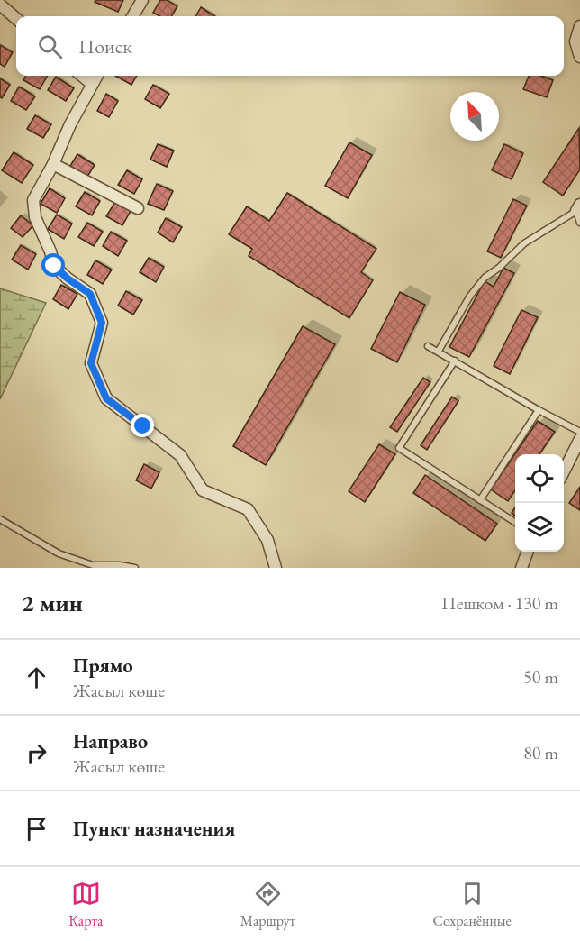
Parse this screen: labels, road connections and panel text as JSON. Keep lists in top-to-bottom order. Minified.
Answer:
{"north":"top left","page":{"search":"Поиск","heading":["2 мин","Пешком · 130 m"],"list":[["Прямо","Жасыл көше","50 m"],["Направо","Жасыл көше","80 m"],"Пункт назначения"],"nav":["Карта","Маршрут","Сохранённые"]}}
